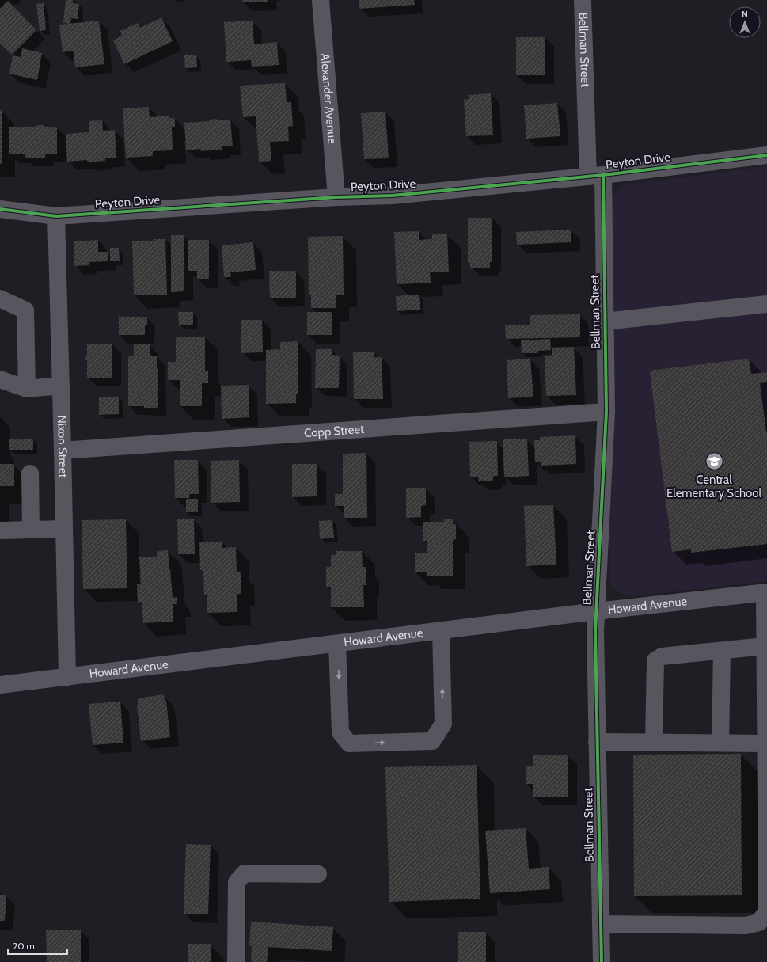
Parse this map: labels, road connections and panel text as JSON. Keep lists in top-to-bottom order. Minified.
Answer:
{"streets":{"main road":["Howard Avenue"],"street":["Bellman Street","Alexander Avenue","Peyton Drive","Copp Street","Nixon Street"]},"crossings":[["Bellman Street","Peyton Drive"],["Bellman Street","Copp Street"],["Bellman Street","Howard Avenue"],["Alexander Avenue","Peyton Drive"],["Peyton Drive","Nixon Street"],["Copp Street","Nixon Street"],["Nixon Street","Howard Avenue"]],"places":{"school or university":["Central Elementary School"]},"scale_bar":"20 m","north":"top"}
